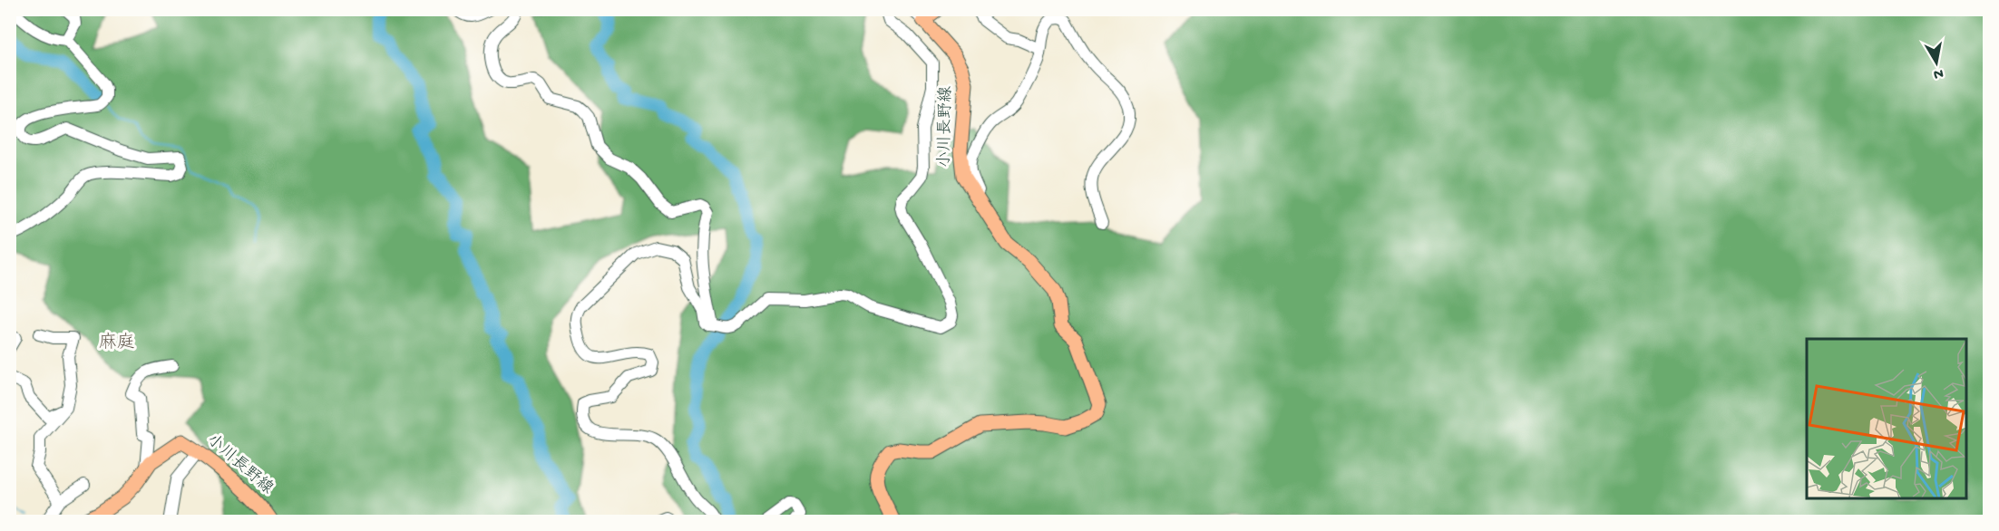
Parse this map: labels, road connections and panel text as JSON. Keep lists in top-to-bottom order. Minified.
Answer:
{"streets":{"main road":["小川長野線"]},"districts":["麻庭"],"north":"bottom"}
